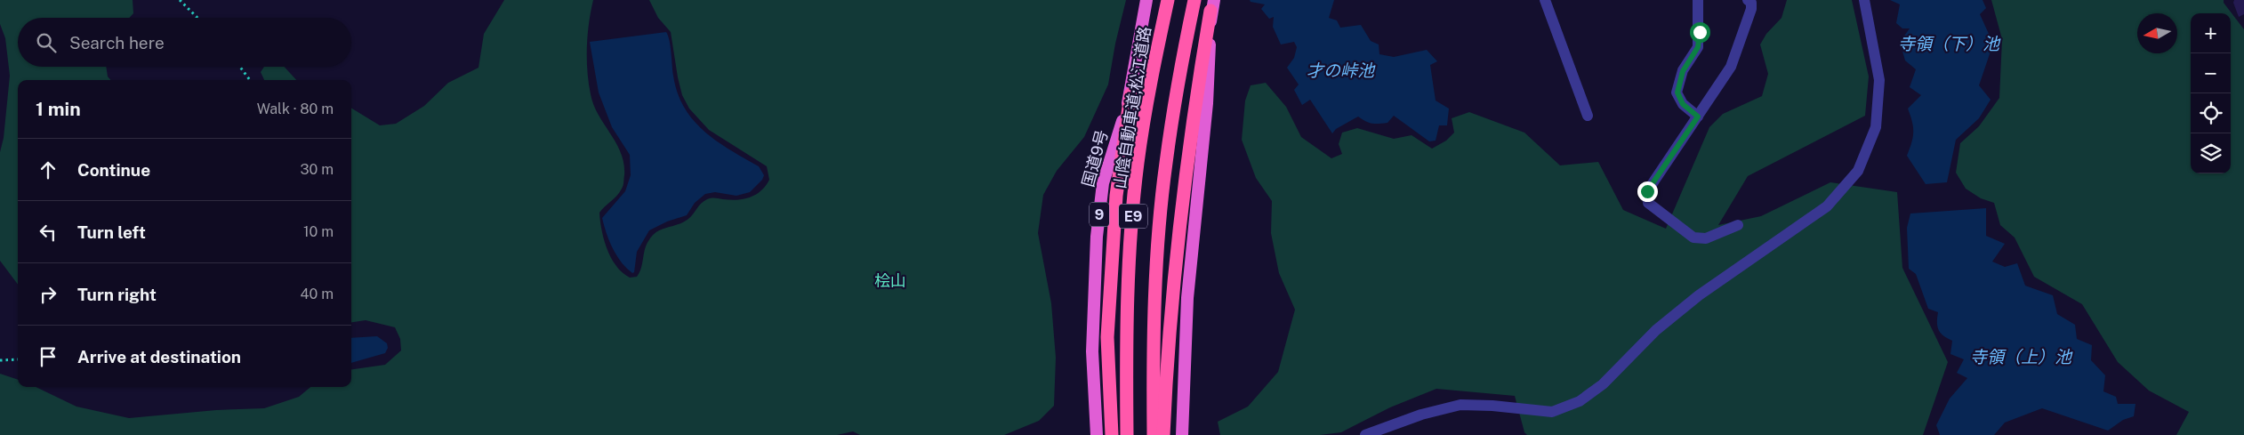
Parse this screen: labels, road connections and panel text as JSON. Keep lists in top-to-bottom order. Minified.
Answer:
{"streets":{"highway":["山陰自動車道;松江道路","国道9号","9","E9"]},"water":["寺領（下）池","才の峠池","寺領（上）池"],"parks":["桧山"],"north":"left","page":{"map_buttons":["+","−"],"search":"Search here","heading":["1 min","Walk · 80 m"],"list":[["Continue","30 m"],["Turn left","10 m"],["Turn right","40 m"],"Arrive at destination"]}}
